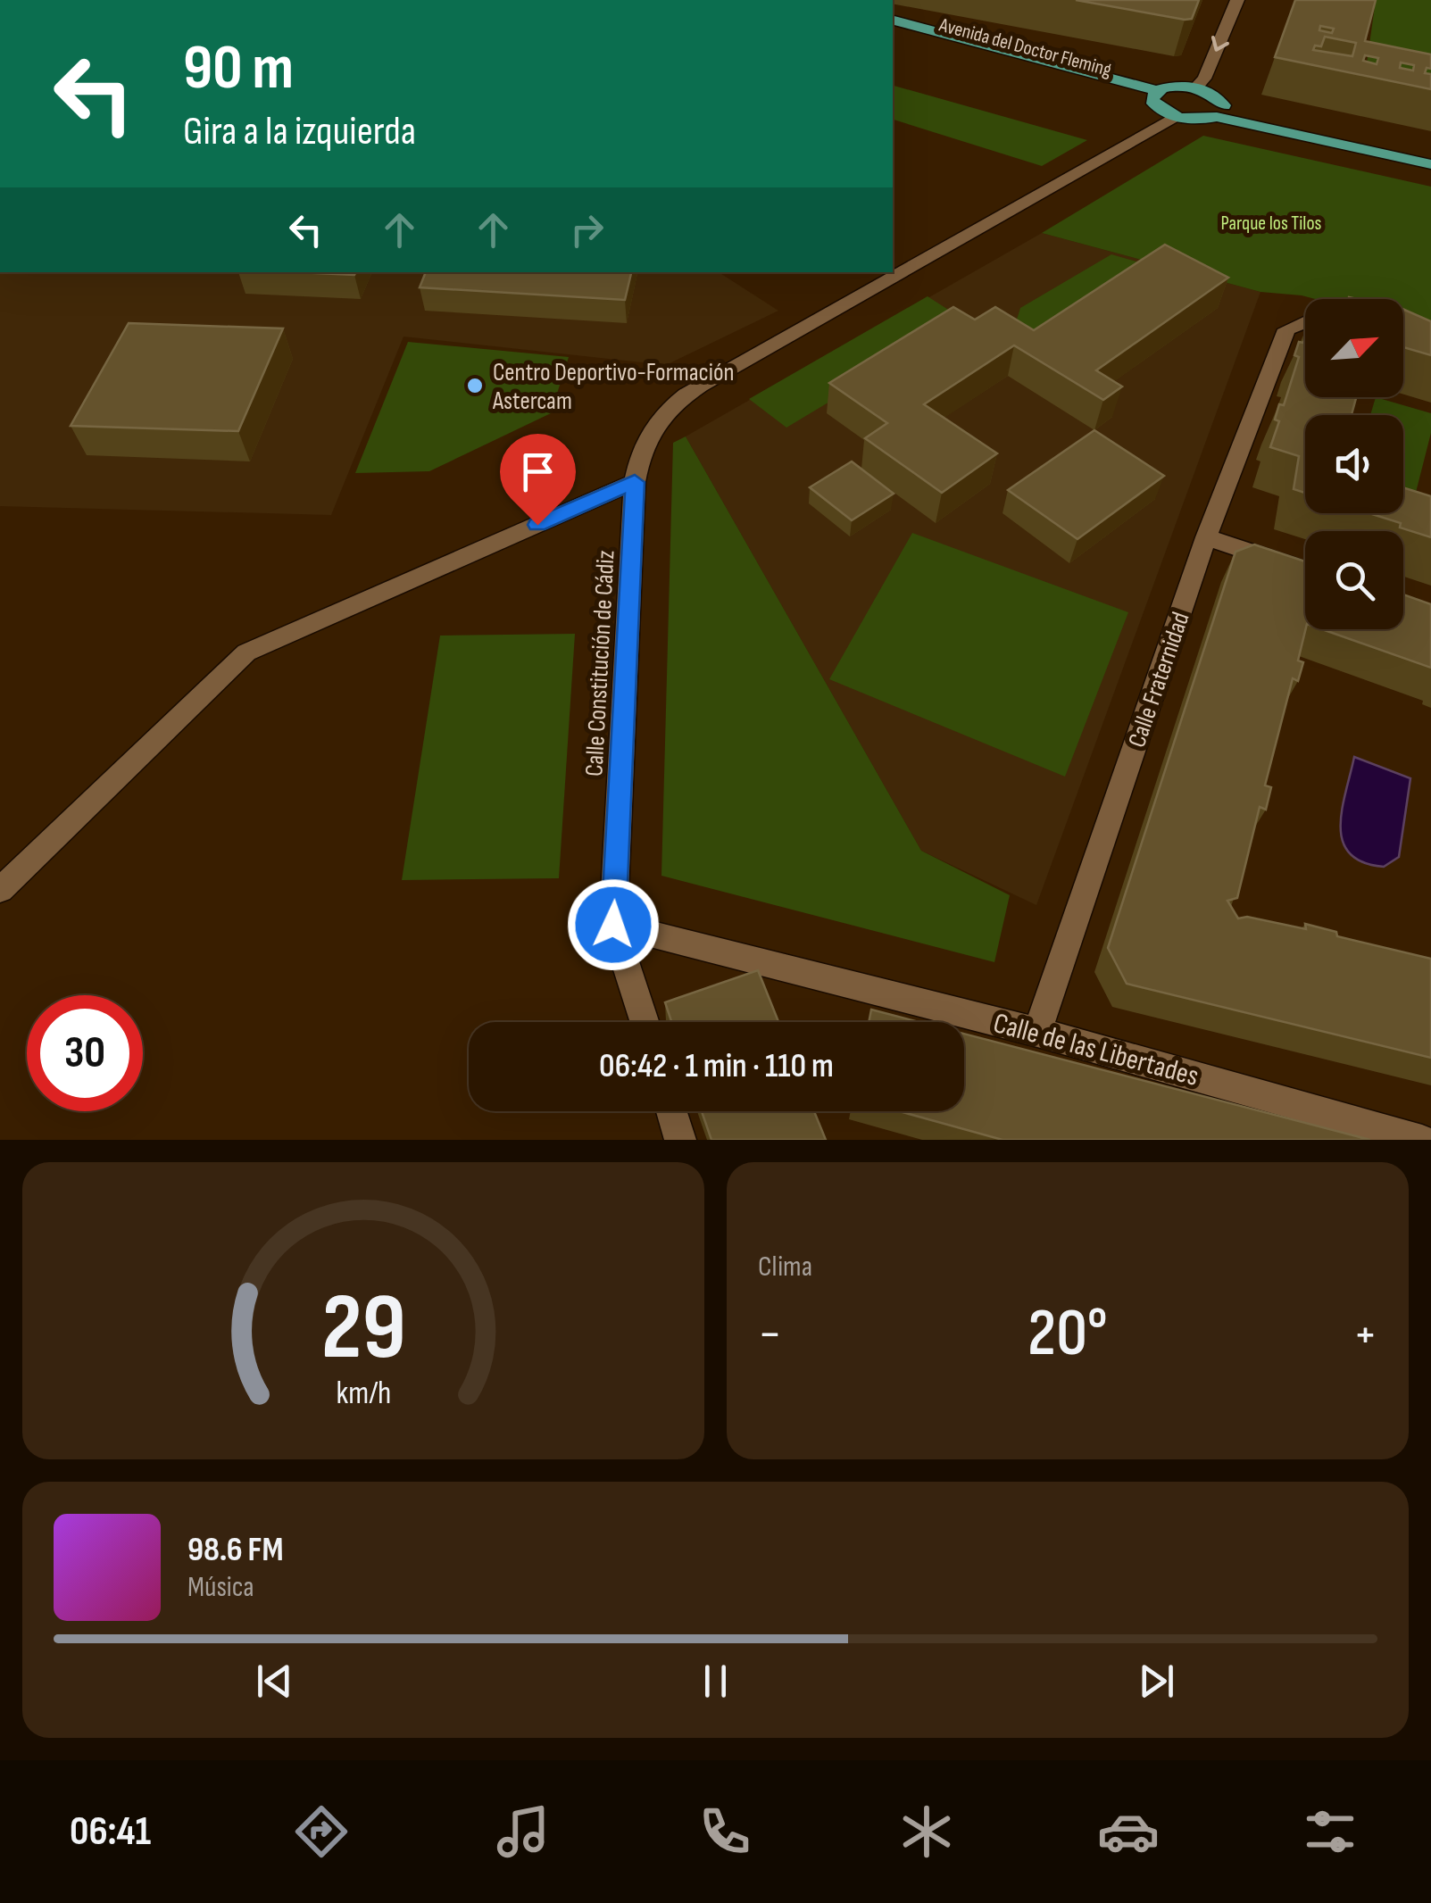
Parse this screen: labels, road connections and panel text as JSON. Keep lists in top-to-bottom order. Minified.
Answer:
{"streets":{"main road":["Avenida del Doctor Fleming"],"street":["Calle Constitución de Cádiz","Calle Fraternidad","Calle de las Libertades"]},"crossings":[["Calle Constitución de Cádiz","Calle de las Libertades"],["Calle Fraternidad","Calle de las Libertades"]],"parks":["Parque los Tilos"],"places":["Centro Deportivo-Formación Astercam"],"north":"top right","page":{"turn":["90 m","Gira a la izquierda"],"limit":"30","trip":"06:42 · 1 min · 110 m","tile":"Clima","heat":["−","20°","+"],"song":["98.6 FM","Música"],"tabs":"06:41","gauge":["29","km/h"]}}
